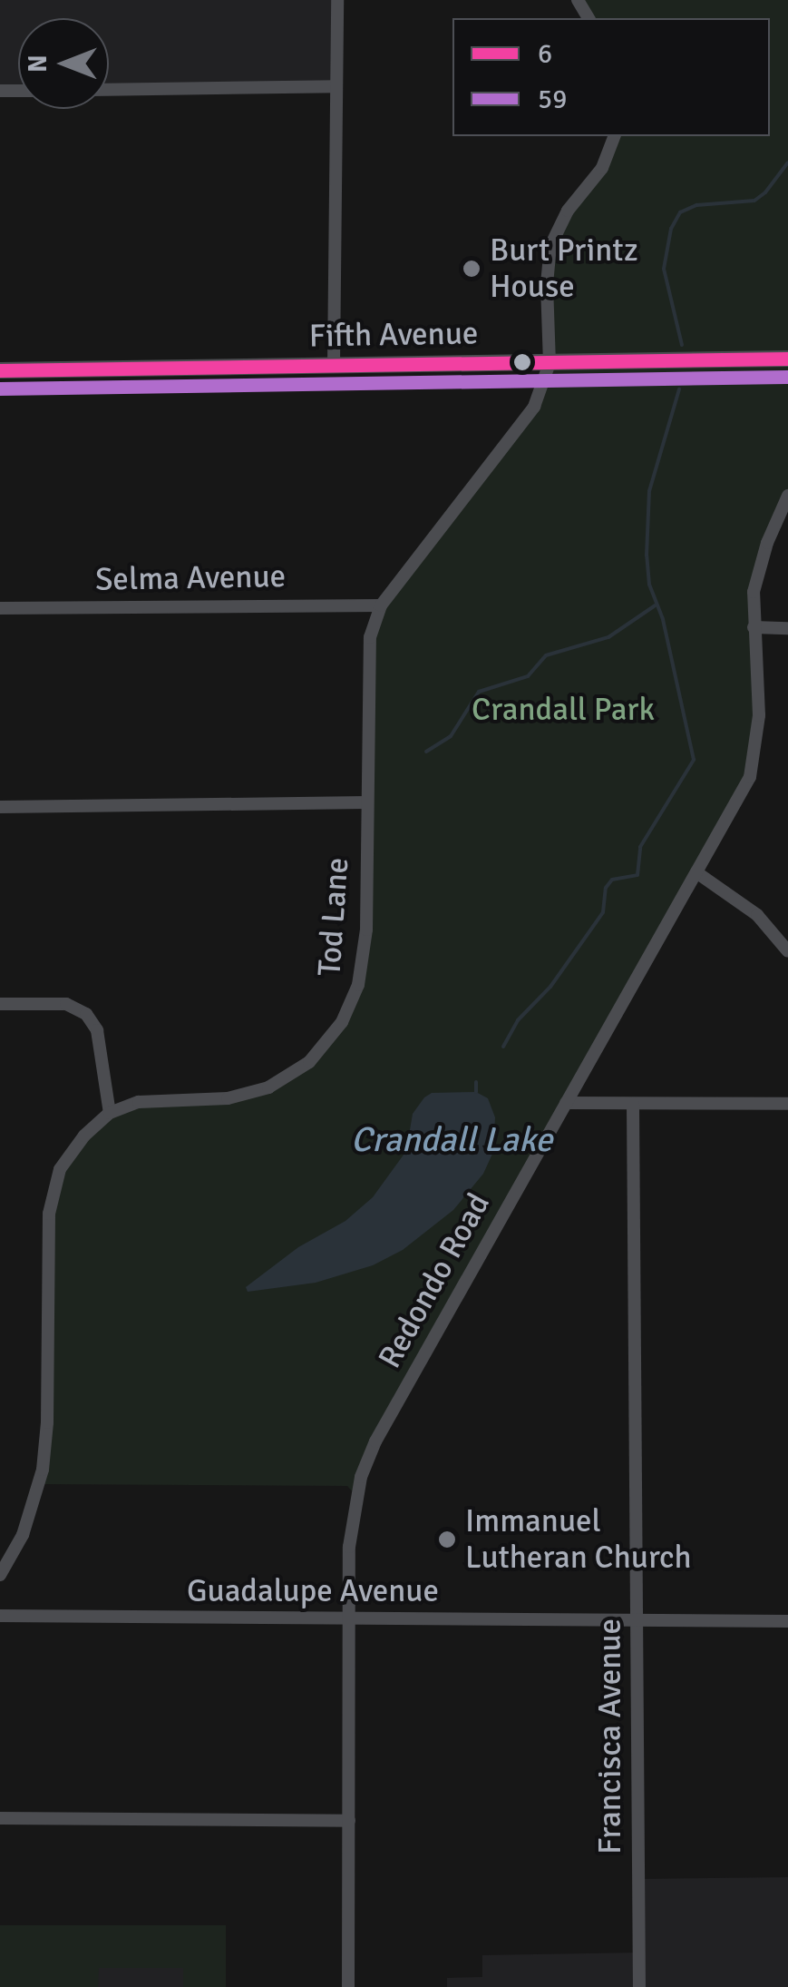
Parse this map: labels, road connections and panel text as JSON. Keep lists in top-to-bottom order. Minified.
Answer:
{"streets":{"street":["Fifth Avenue","Selma Avenue","Tod Lane","Redondo Road","Guadalupe Avenue","Francisca Avenue"]},"crossings":[["Fifth Avenue","Tod Lane"],["Selma Avenue","Tod Lane"],["Redondo Road","Guadalupe Avenue"],["Guadalupe Avenue","Francisca Avenue"]],"water":["Crandall Lake"],"parks":["Crandall Park"],"places":["Burt Printz House","Immanuel Lutheran Church"],"lines":["transit line 6","transit line 59"],"legend":["6","59"],"north":"left"}
